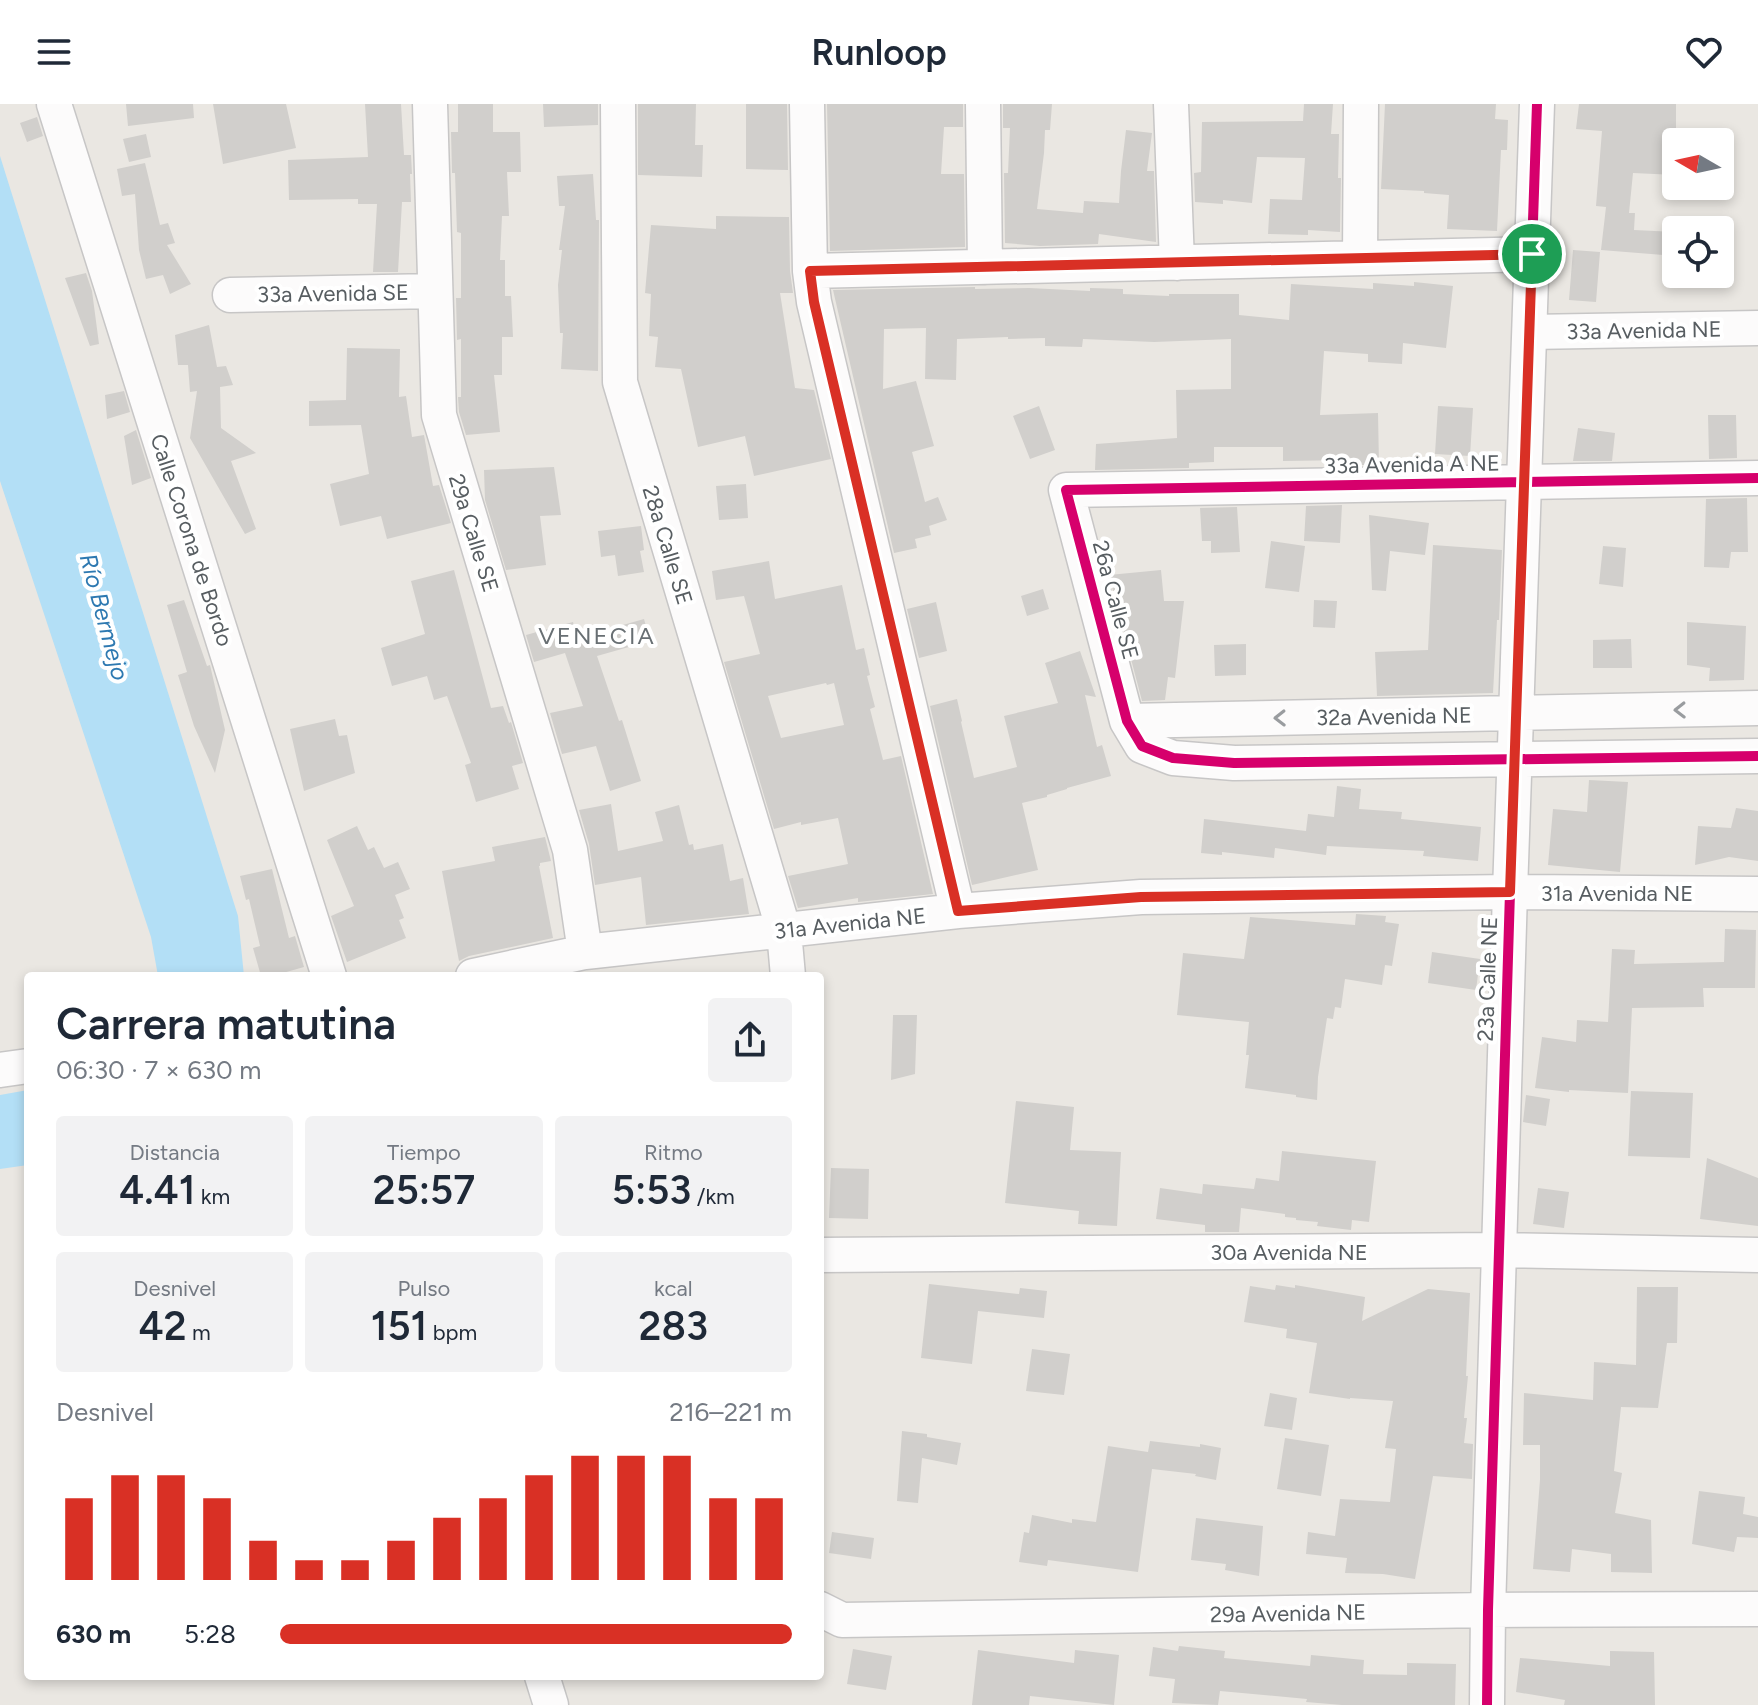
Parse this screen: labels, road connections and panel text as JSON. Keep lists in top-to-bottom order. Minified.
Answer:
{"streets":{"street":["33a Avenida SE","33a Avenida NE","33a Avenida A NE","29a Calle SE","Calle Corona de Bordo","28a Calle SE","26a Calle SE","32a Avenida NE","31a Avenida NE","23a Calle NE","30a Avenida NE","29a Avenida NE"]},"crossings":[["33a Avenida SE","29a Calle SE"],["33a Avenida NE","23a Calle NE"],["33a Avenida A NE","26a Calle SE"],["33a Avenida A NE","23a Calle NE"],["29a Calle SE","31a Avenida NE"],["28a Calle SE","31a Avenida NE"],["26a Calle SE","32a Avenida NE"],["32a Avenida NE","23a Calle NE"],["31a Avenida NE","23a Calle NE"],["23a Calle NE","30a Avenida NE"],["23a Calle NE","29a Avenida NE"]],"districts":["VENECIA"],"water":["Río Bermejo"],"north":"left","page":{"header":"Runloop","heading":["Carrera matutina","06:30 · 7 × 630 m"],"stats":[["Distancia","4.41 km"],["Tiempo","25:57"],["Ritmo","5:53 /km"],["Desnivel","42 m"],["Pulso","151 bpm"],["kcal","283"]],"chart":["Desnivel","216–221 m"],"list":[{"name":"630 m","note":"5:28"}]}}
